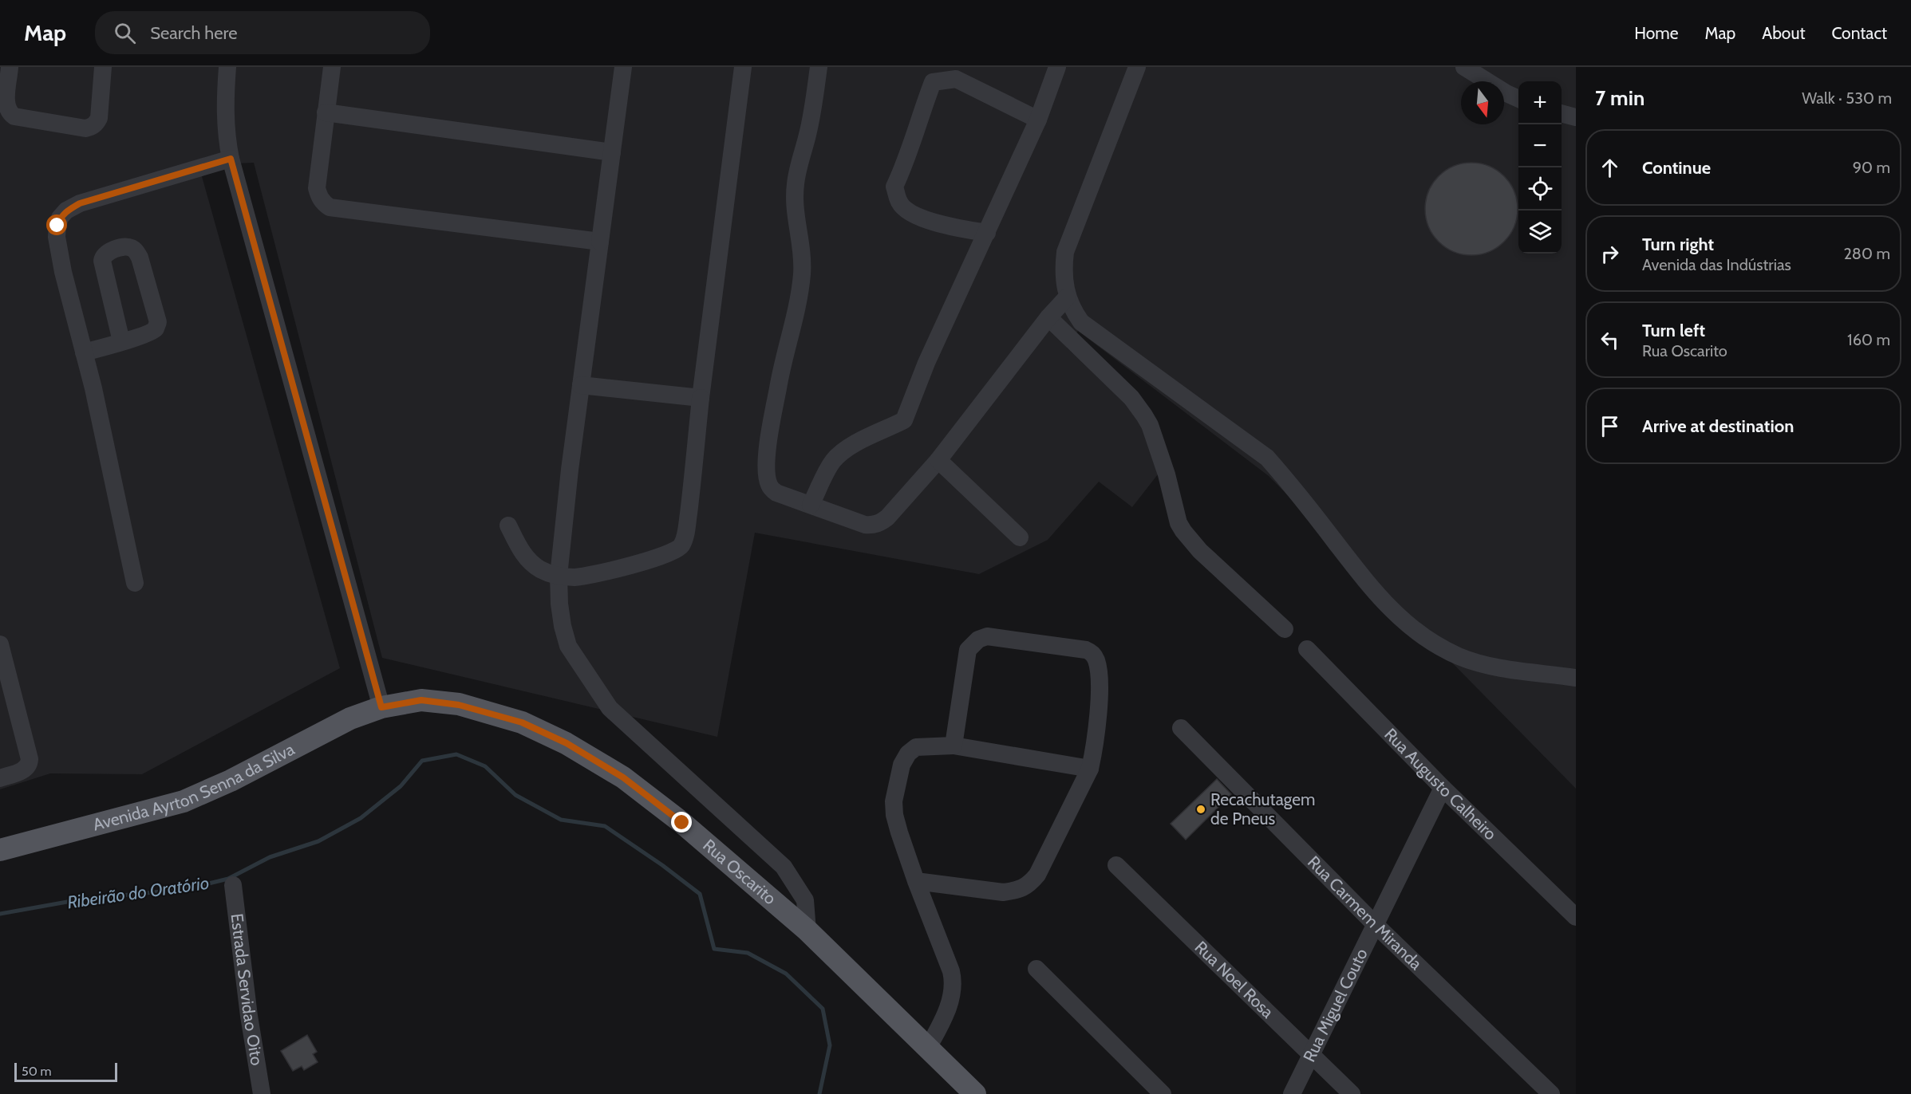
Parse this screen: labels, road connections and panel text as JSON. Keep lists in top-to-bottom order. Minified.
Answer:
{"streets":{"main road":["Avenida Ayrton Senna da Silva","Rua Oscarito"],"street":["Rua Augusto Calheiro","Rua Carmem Miranda","Rua Noel Rosa","Estrada Servidao Oito","Rua Miguel Couto"]},"crossings":[["Rua Augusto Calheiro","Rua Miguel Couto"],["Avenida Ayrton Senna da Silva","Rua Oscarito"],["Rua Carmem Miranda","Rua Miguel Couto"],["Rua Noel Rosa","Rua Miguel Couto"]],"water":["Ribeirão do Oratório"],"places":["Recachutagem de Pneus"],"scale_bar":"50 m","north":"bottom","page":{"header":"Map","search":"Search here","nav":["Home","Map","About","Contact"],"heading":["7 min","Walk · 530 m"],"map_buttons":["+","−"],"list":[["Continue","90 m"],["Turn right","Avenida das Indústrias","280 m"],["Turn left","Rua Oscarito","160 m"],"Arrive at destination"],"scale":"50 m"}}
